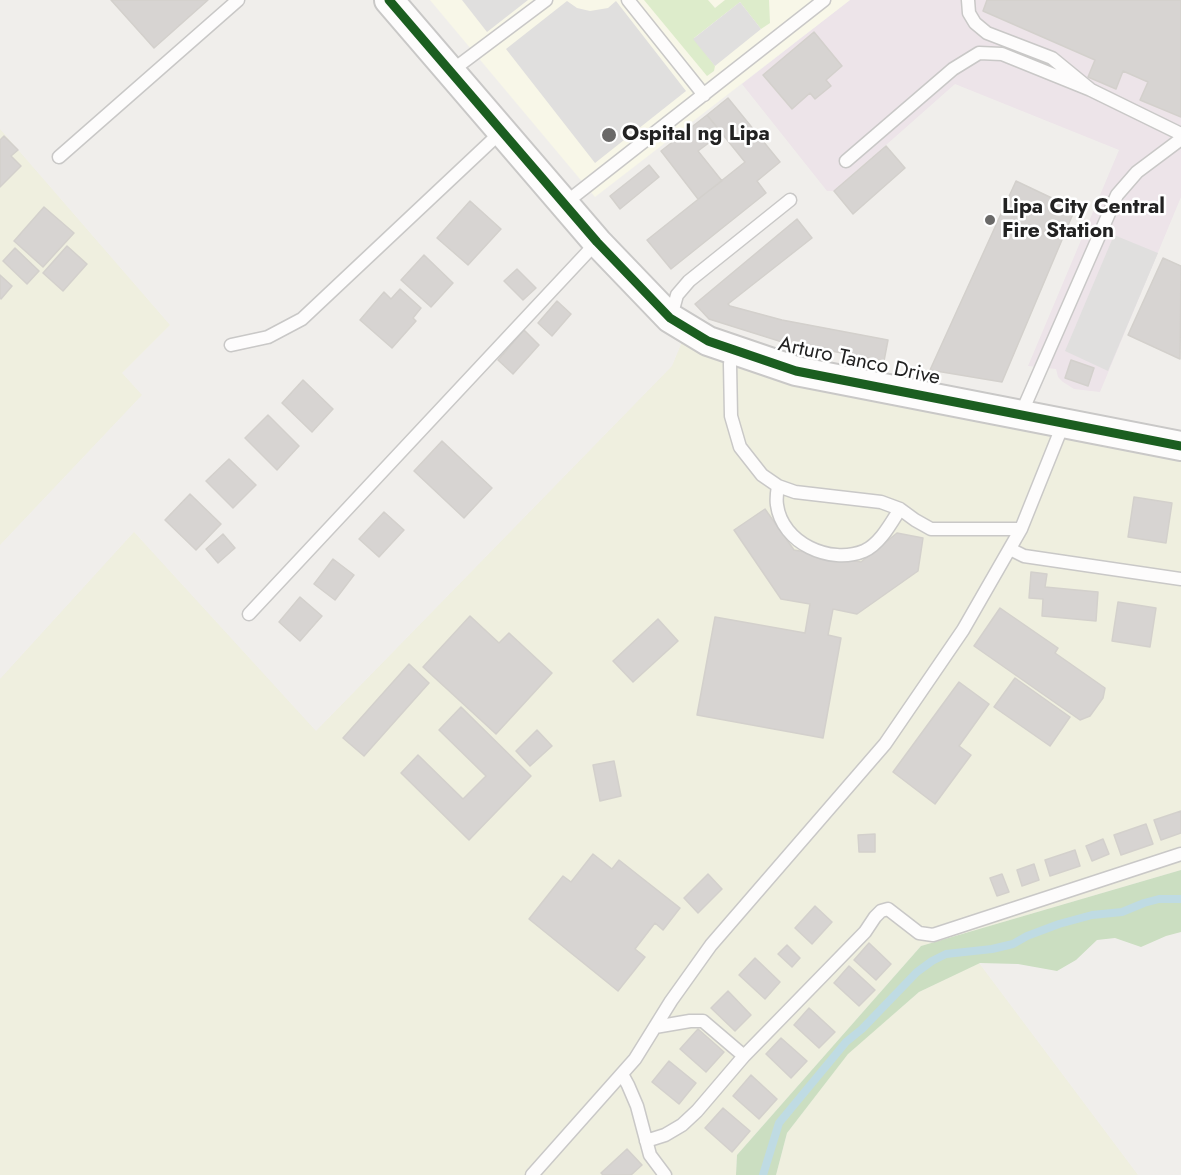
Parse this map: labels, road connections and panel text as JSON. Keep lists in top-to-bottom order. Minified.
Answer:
{"streets":{"street":["Arturo Tanco Drive"]},"places":["Ospital ng Lipa","Lipa City Central Fire Station"]}
